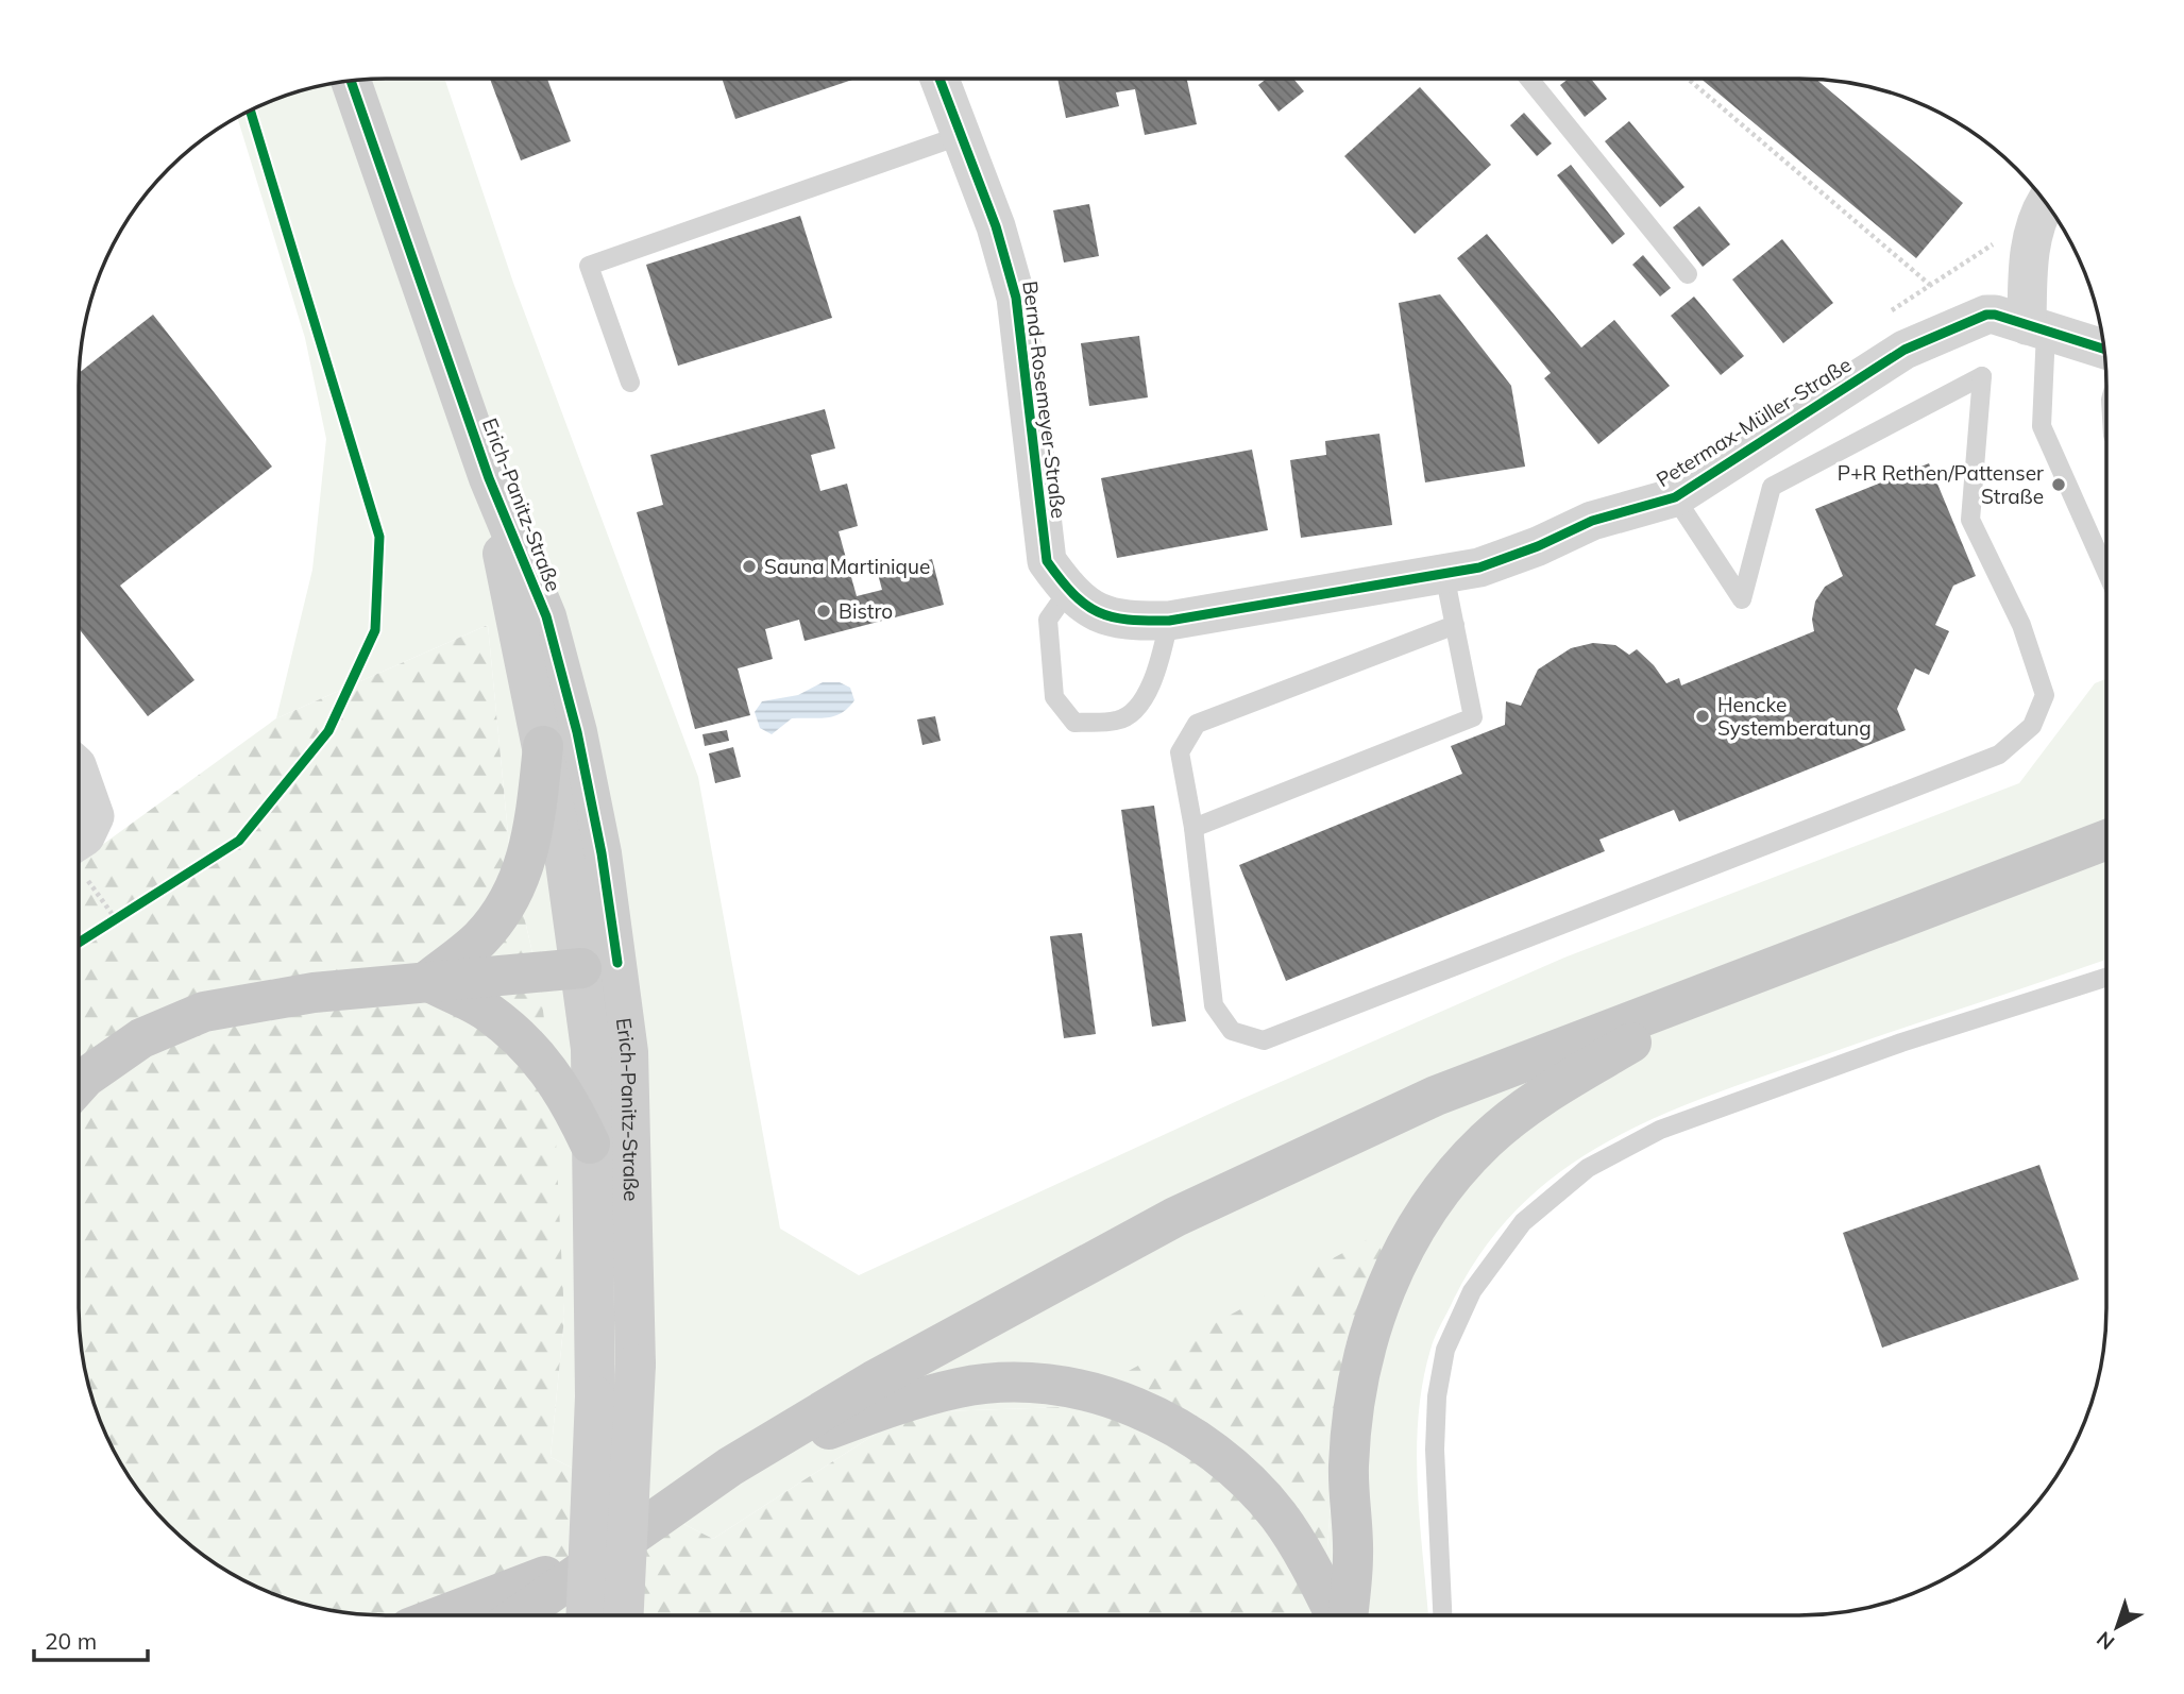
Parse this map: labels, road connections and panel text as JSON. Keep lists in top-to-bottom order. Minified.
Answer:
{"streets":{"street":["Bernd-Rosemeyer-Straße","Petermax-Müller-Straße","Erich-Panitz-Straße"]},"crossings":[["Bernd-Rosemeyer-Straße","Petermax-Müller-Straße"]],"places":["P+R Rethen/Pattenser Straße","Sauna Martinique","Bistro","Hencke Systemberatung"],"scale_bar":"20 m","north":"bottom left"}
